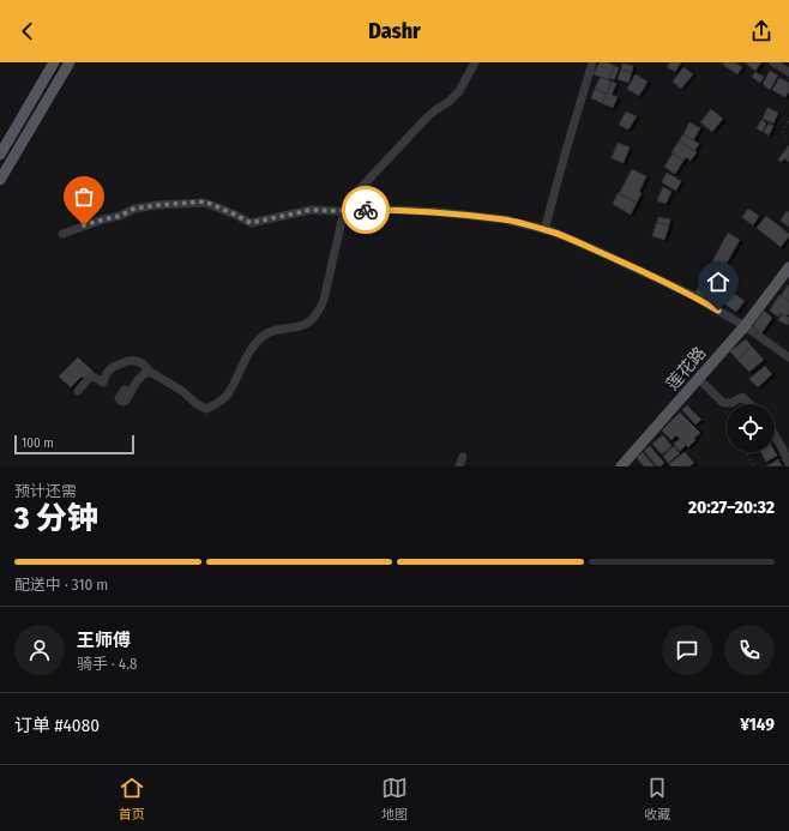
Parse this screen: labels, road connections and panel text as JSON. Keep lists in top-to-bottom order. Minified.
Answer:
{"streets":{"main road":["莲花路"]},"scale_bar":"100 m","page":{"header":"Dashr","scale":"100 m","heading":["3 分钟","预计还需","20:27–20:32"],"panel":["王师傅","骑手 · 4.8","订单 #4080","¥149"],"bar":"配送中 · 310 m","tabs":["首页","地图","收藏"]}}
